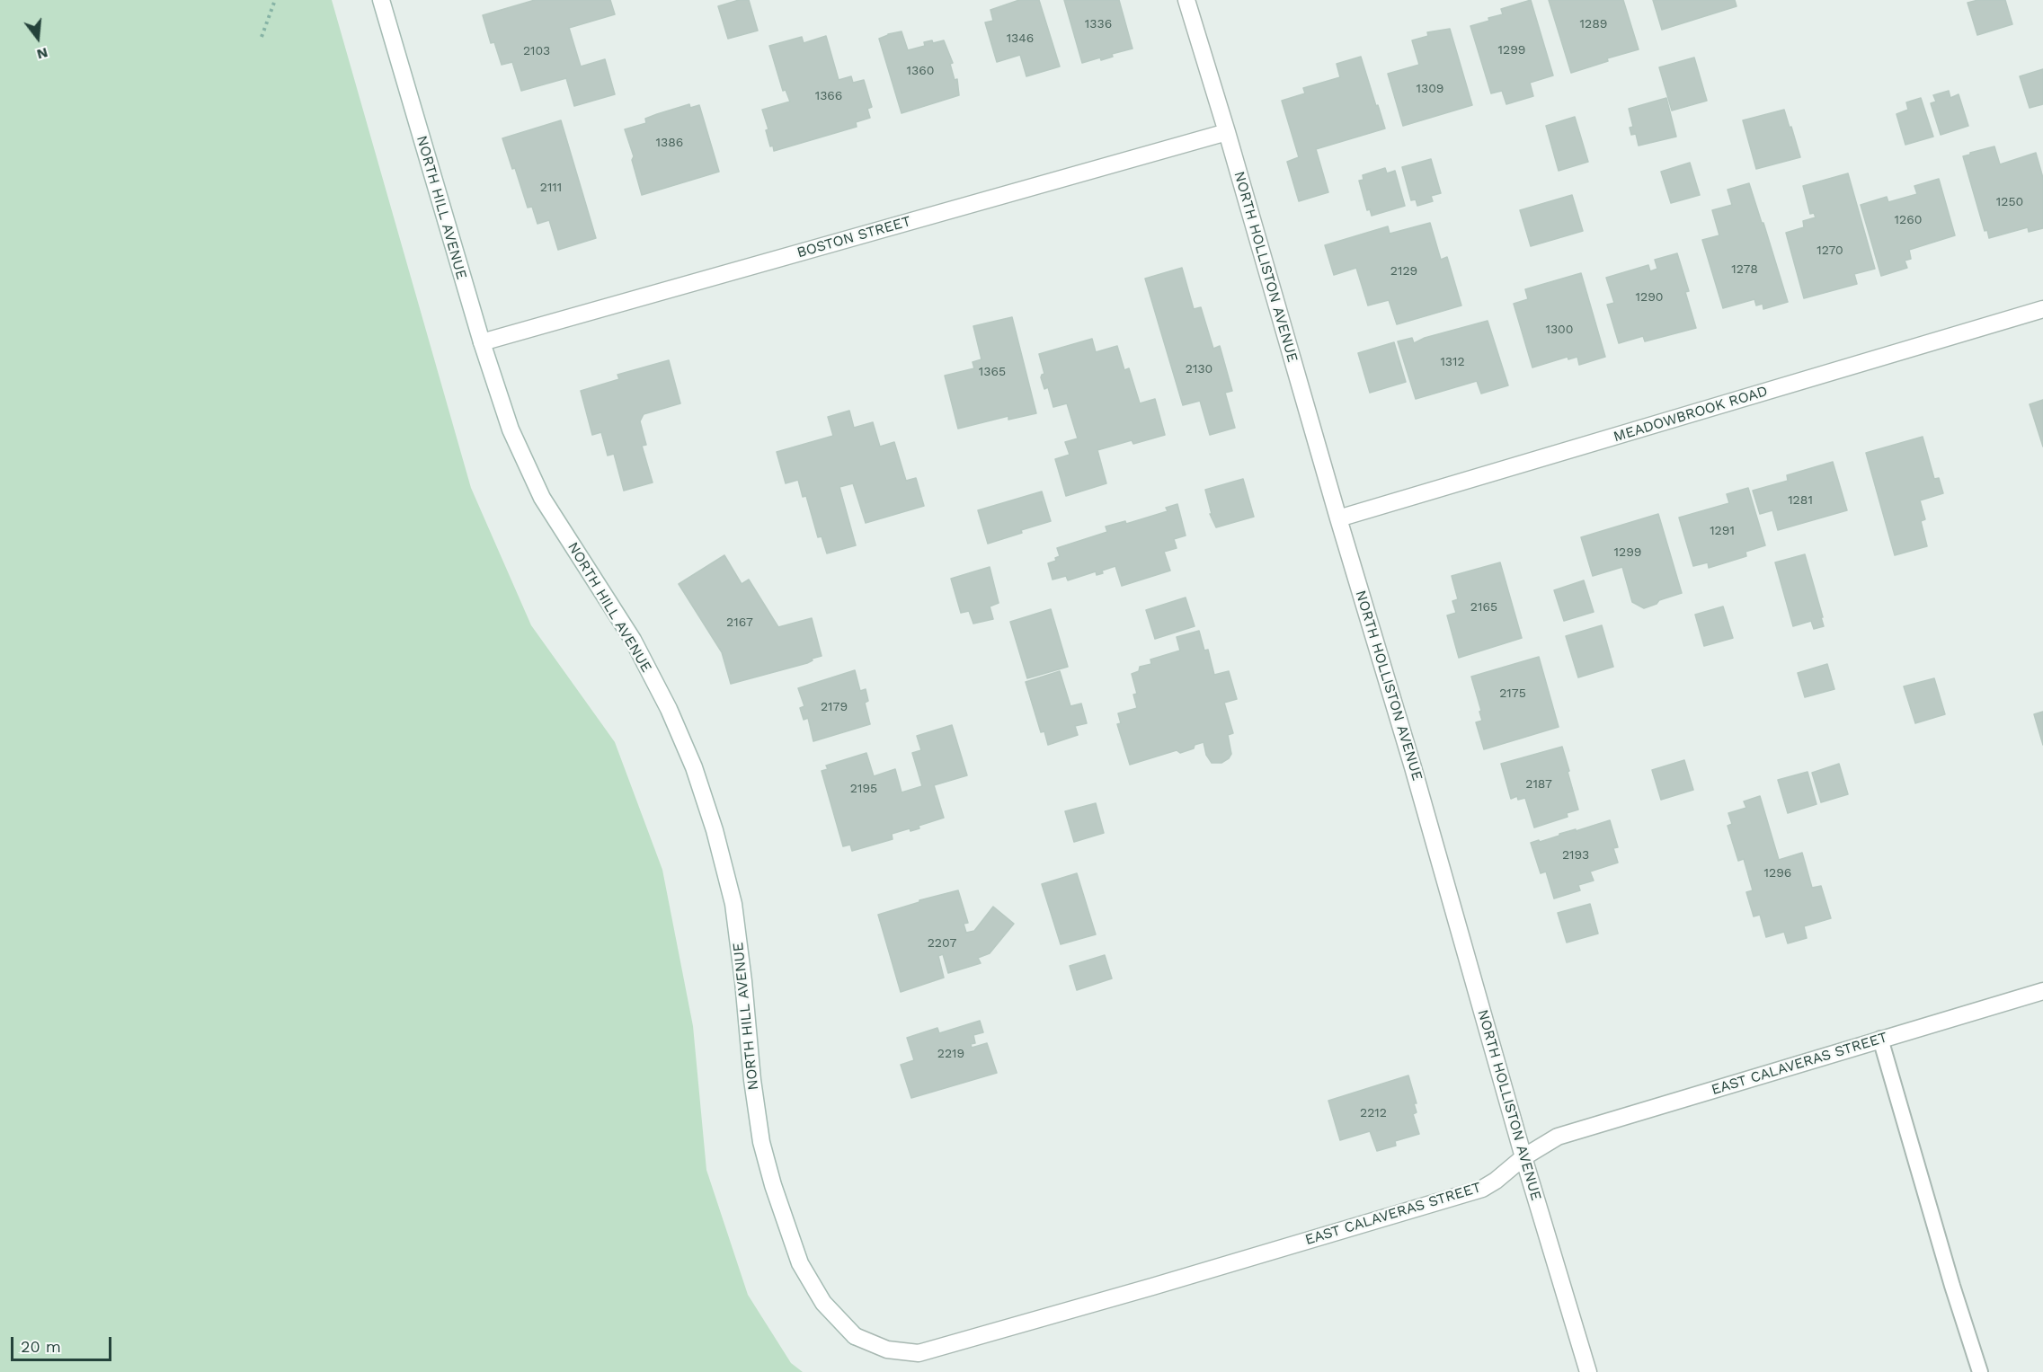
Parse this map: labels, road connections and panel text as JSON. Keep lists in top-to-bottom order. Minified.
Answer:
{"streets":{"street":["NORTH HILL AVENUE","BOSTON STREET","NORTH HOLLISTON AVENUE","MEADOWBROOK ROAD","EAST CALAVERAS STREET"]},"crossings":[["NORTH HILL AVENUE","BOSTON STREET"],["NORTH HILL AVENUE","EAST CALAVERAS STREET"],["BOSTON STREET","NORTH HOLLISTON AVENUE"],["NORTH HOLLISTON AVENUE","MEADOWBROOK ROAD"],["NORTH HOLLISTON AVENUE","EAST CALAVERAS STREET"]],"house_numbers":["1336","1289","1346","1299","2103","1360","1309","1366","1386","2111","1250","1260","1270","1278","2129","1290","1300","1312","2130","1365","1281","1291","1299","2165","2167","2175","2179","2187","2195","2193","1296","2207","2219","2212"],"scale_bar":"20 m","north":"bottom"}
